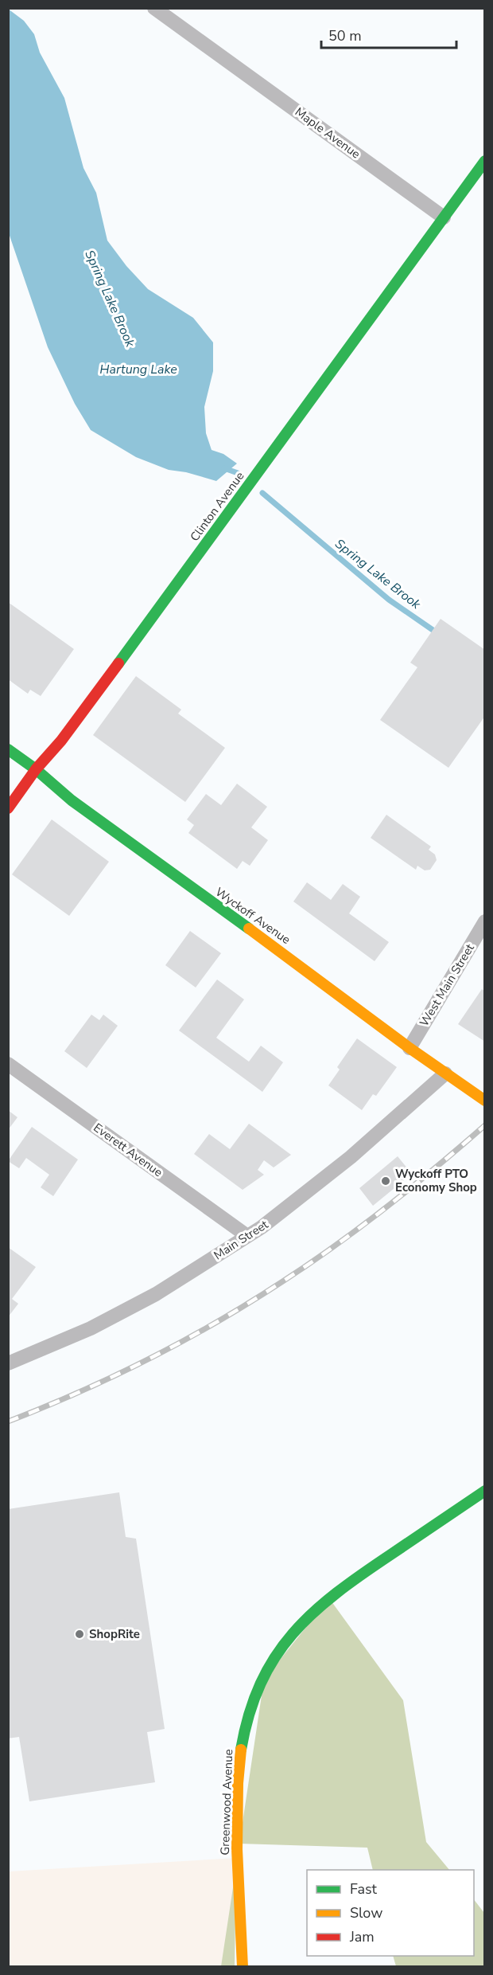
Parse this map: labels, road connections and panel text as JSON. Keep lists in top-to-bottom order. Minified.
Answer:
{"streets":{"street":["Maple Avenue","Clinton Avenue","Wyckoff Avenue","West Main Street","Everett Avenue","Main Street","Greenwood Avenue"]},"crossings":[["Maple Avenue","Clinton Avenue"],["Clinton Avenue","Wyckoff Avenue"],["Wyckoff Avenue","West Main Street"],["Wyckoff Avenue","Main Street"],["Everett Avenue","Main Street"]],"water":["Spring Lake Brook","Hartung Lake"],"places":["Wyckoff PTO Economy Shop","ShopRite"],"legend":["Fast","Slow","Jam"],"scale_bar":"50 m"}
